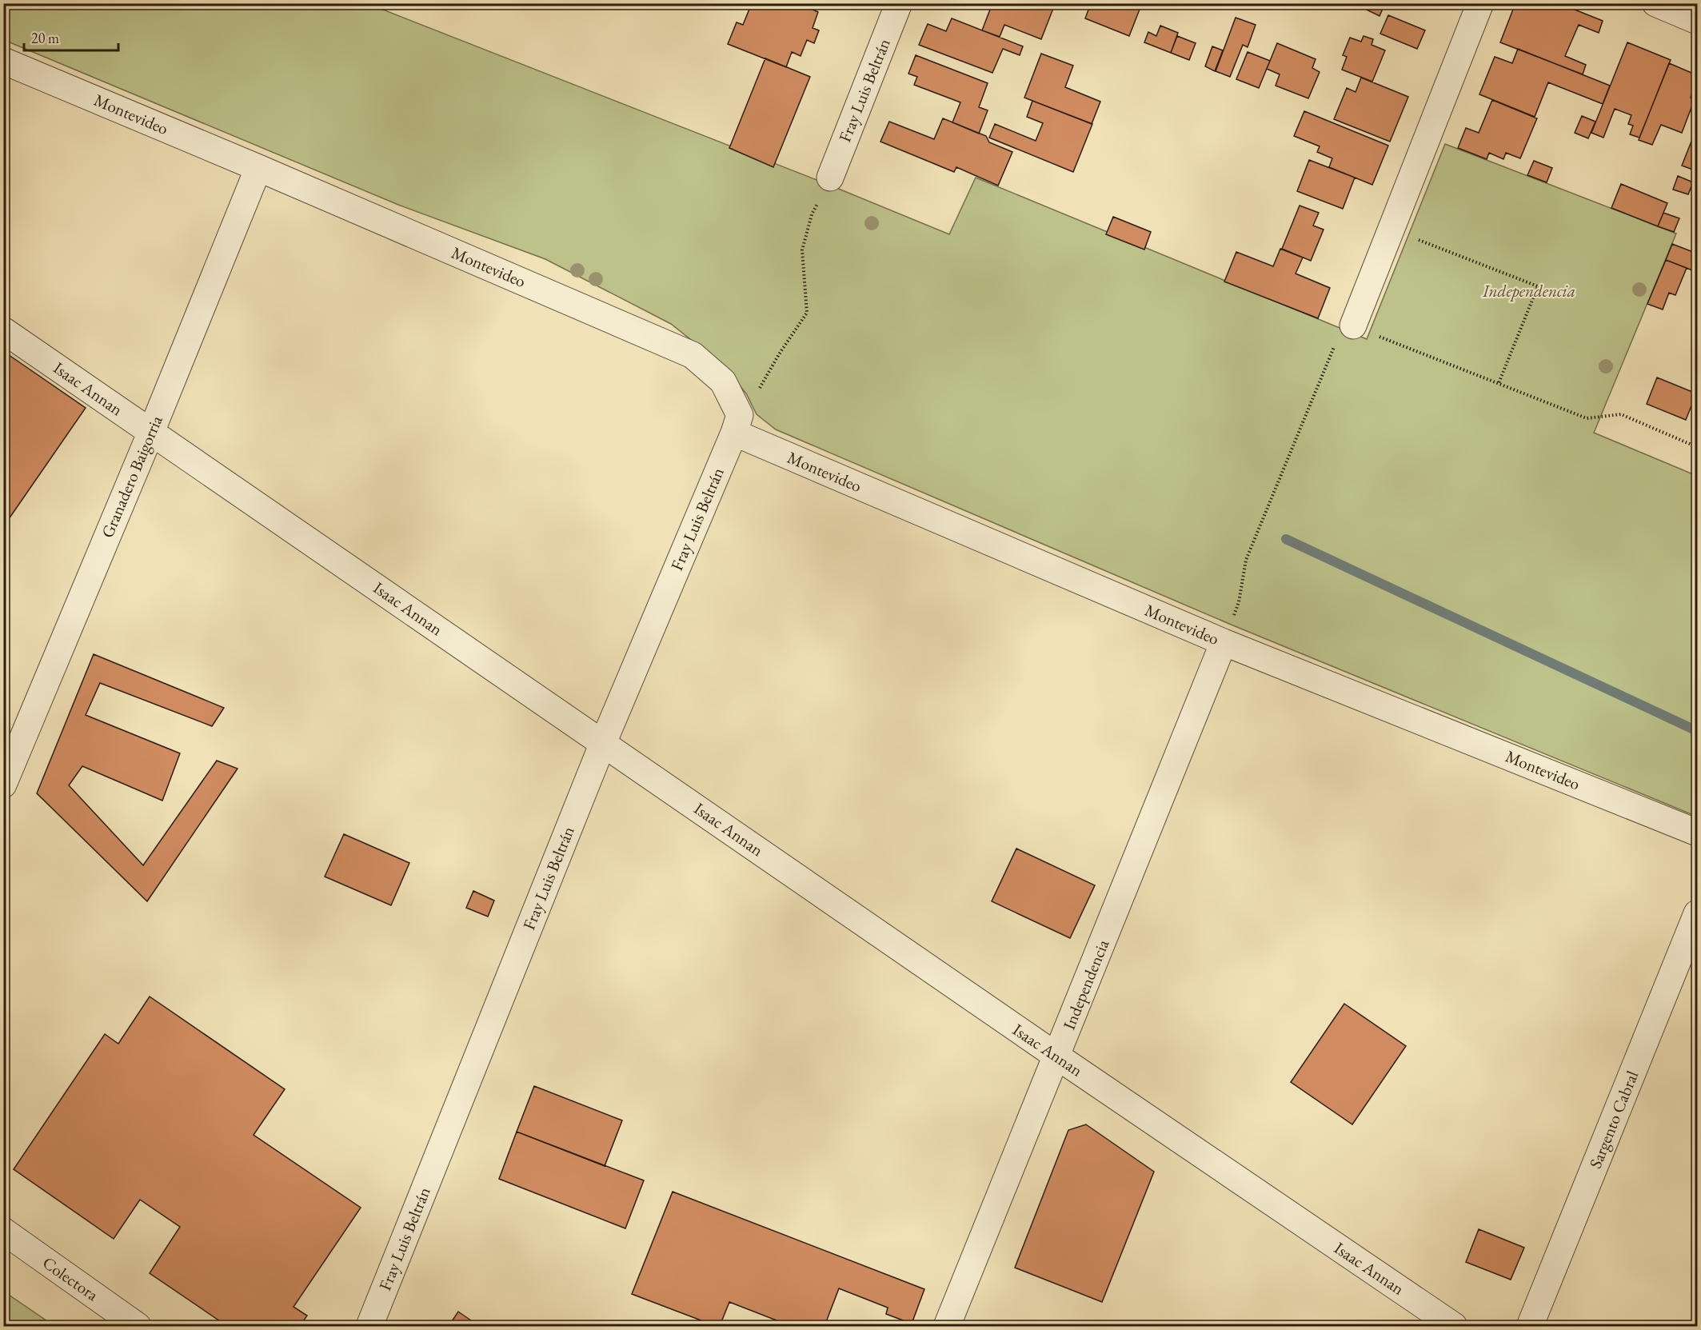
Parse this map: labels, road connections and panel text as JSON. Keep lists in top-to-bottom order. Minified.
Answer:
{"streets":{"street":["Fray Luis Beltrán","Montevideo","Isaac Annan","Granadero Baigorria","Independencia","Sargento Cabral","Colectora"]},"crossings":[["Fray Luis Beltrán","Montevideo"],["Fray Luis Beltrán","Isaac Annan"],["Montevideo","Granadero Baigorria"],["Montevideo","Independencia"],["Isaac Annan","Granadero Baigorria"],["Isaac Annan","Independencia"]],"parks":["Independencia"],"scale_bar":"20 m"}
